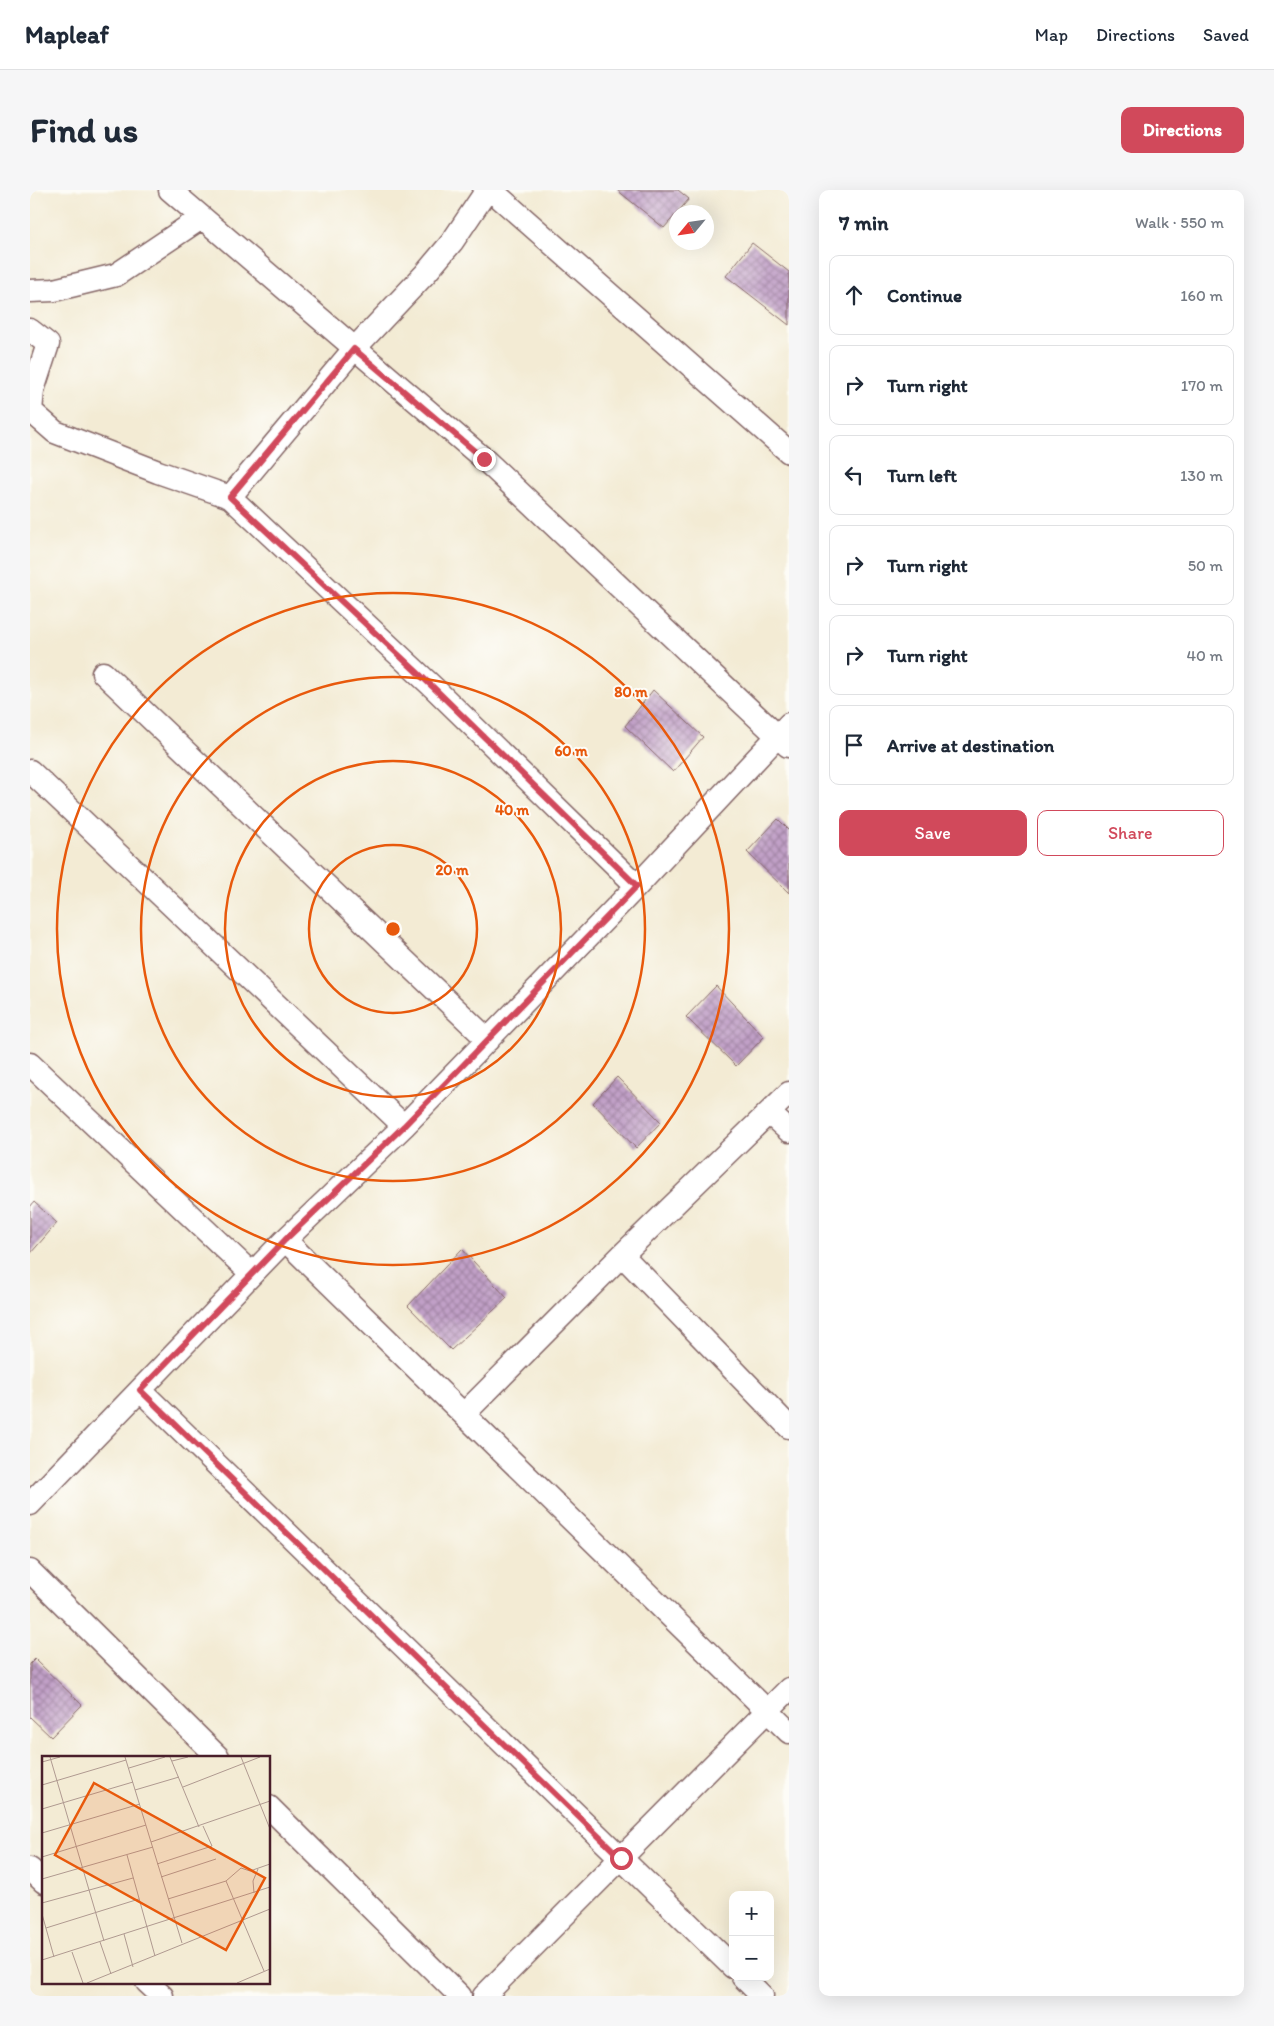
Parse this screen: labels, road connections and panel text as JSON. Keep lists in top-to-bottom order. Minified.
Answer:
{"north":"bottom left","page":{"header":"Mapleaf","nav":["Map","Directions","Saved"],"buttons":["Directions",["Save","Share"]],"title":"Find us","heading":["7 min","Walk · 550 m"],"list":[["Continue","160 m"],["Turn right","170 m"],["Turn left","130 m"],["Turn right","50 m"],["Turn right","40 m"],"Arrive at destination"],"map_buttons":["+","−"]},"rings":["80 m","60 m","40 m","20 m"]}
